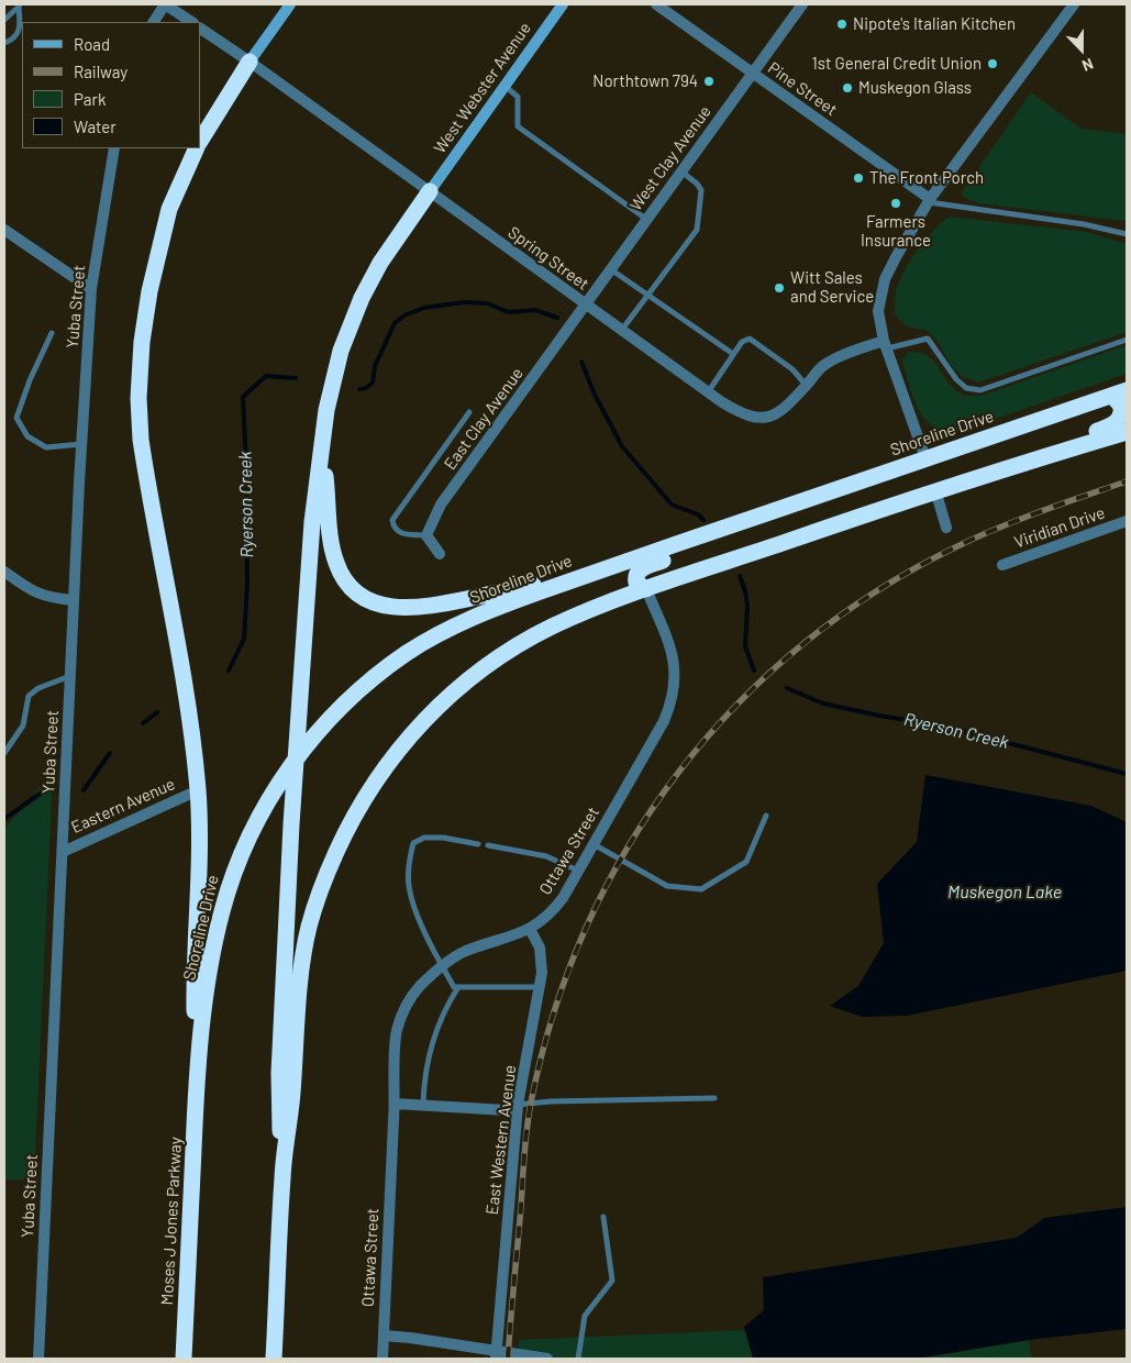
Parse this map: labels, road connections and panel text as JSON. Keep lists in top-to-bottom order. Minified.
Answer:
{"streets":{"highway":["Shoreline Drive","Moses J Jones Parkway"],"main road":["West Webster Avenue"],"street":["Pine Street","West Clay Avenue","Spring Street","Yuba Street","East Clay Avenue","Viridian Drive","Eastern Avenue","Ottawa Street","East Western Avenue"]},"crossings":[["West Webster Avenue","Spring Street"],["Pine Street","West Clay Avenue"],["West Clay Avenue","Spring Street"],["West Clay Avenue","East Clay Avenue"],["Spring Street","East Clay Avenue"],["Yuba Street","Eastern Avenue"],["Shoreline Drive","Moses J Jones Parkway"],["Ottawa Street","East Western Avenue"]],"water":["Ryerson Creek","Muskegon Lake"],"places":["Nipote's Italian Kitchen","1st General Credit Union","Northtown 794","Muskegon Glass","The Front Porch","Farmers Insurance","Witt Sales and Service"],"legend":["Road","Railway","Park","Water"],"north":"bottom"}
